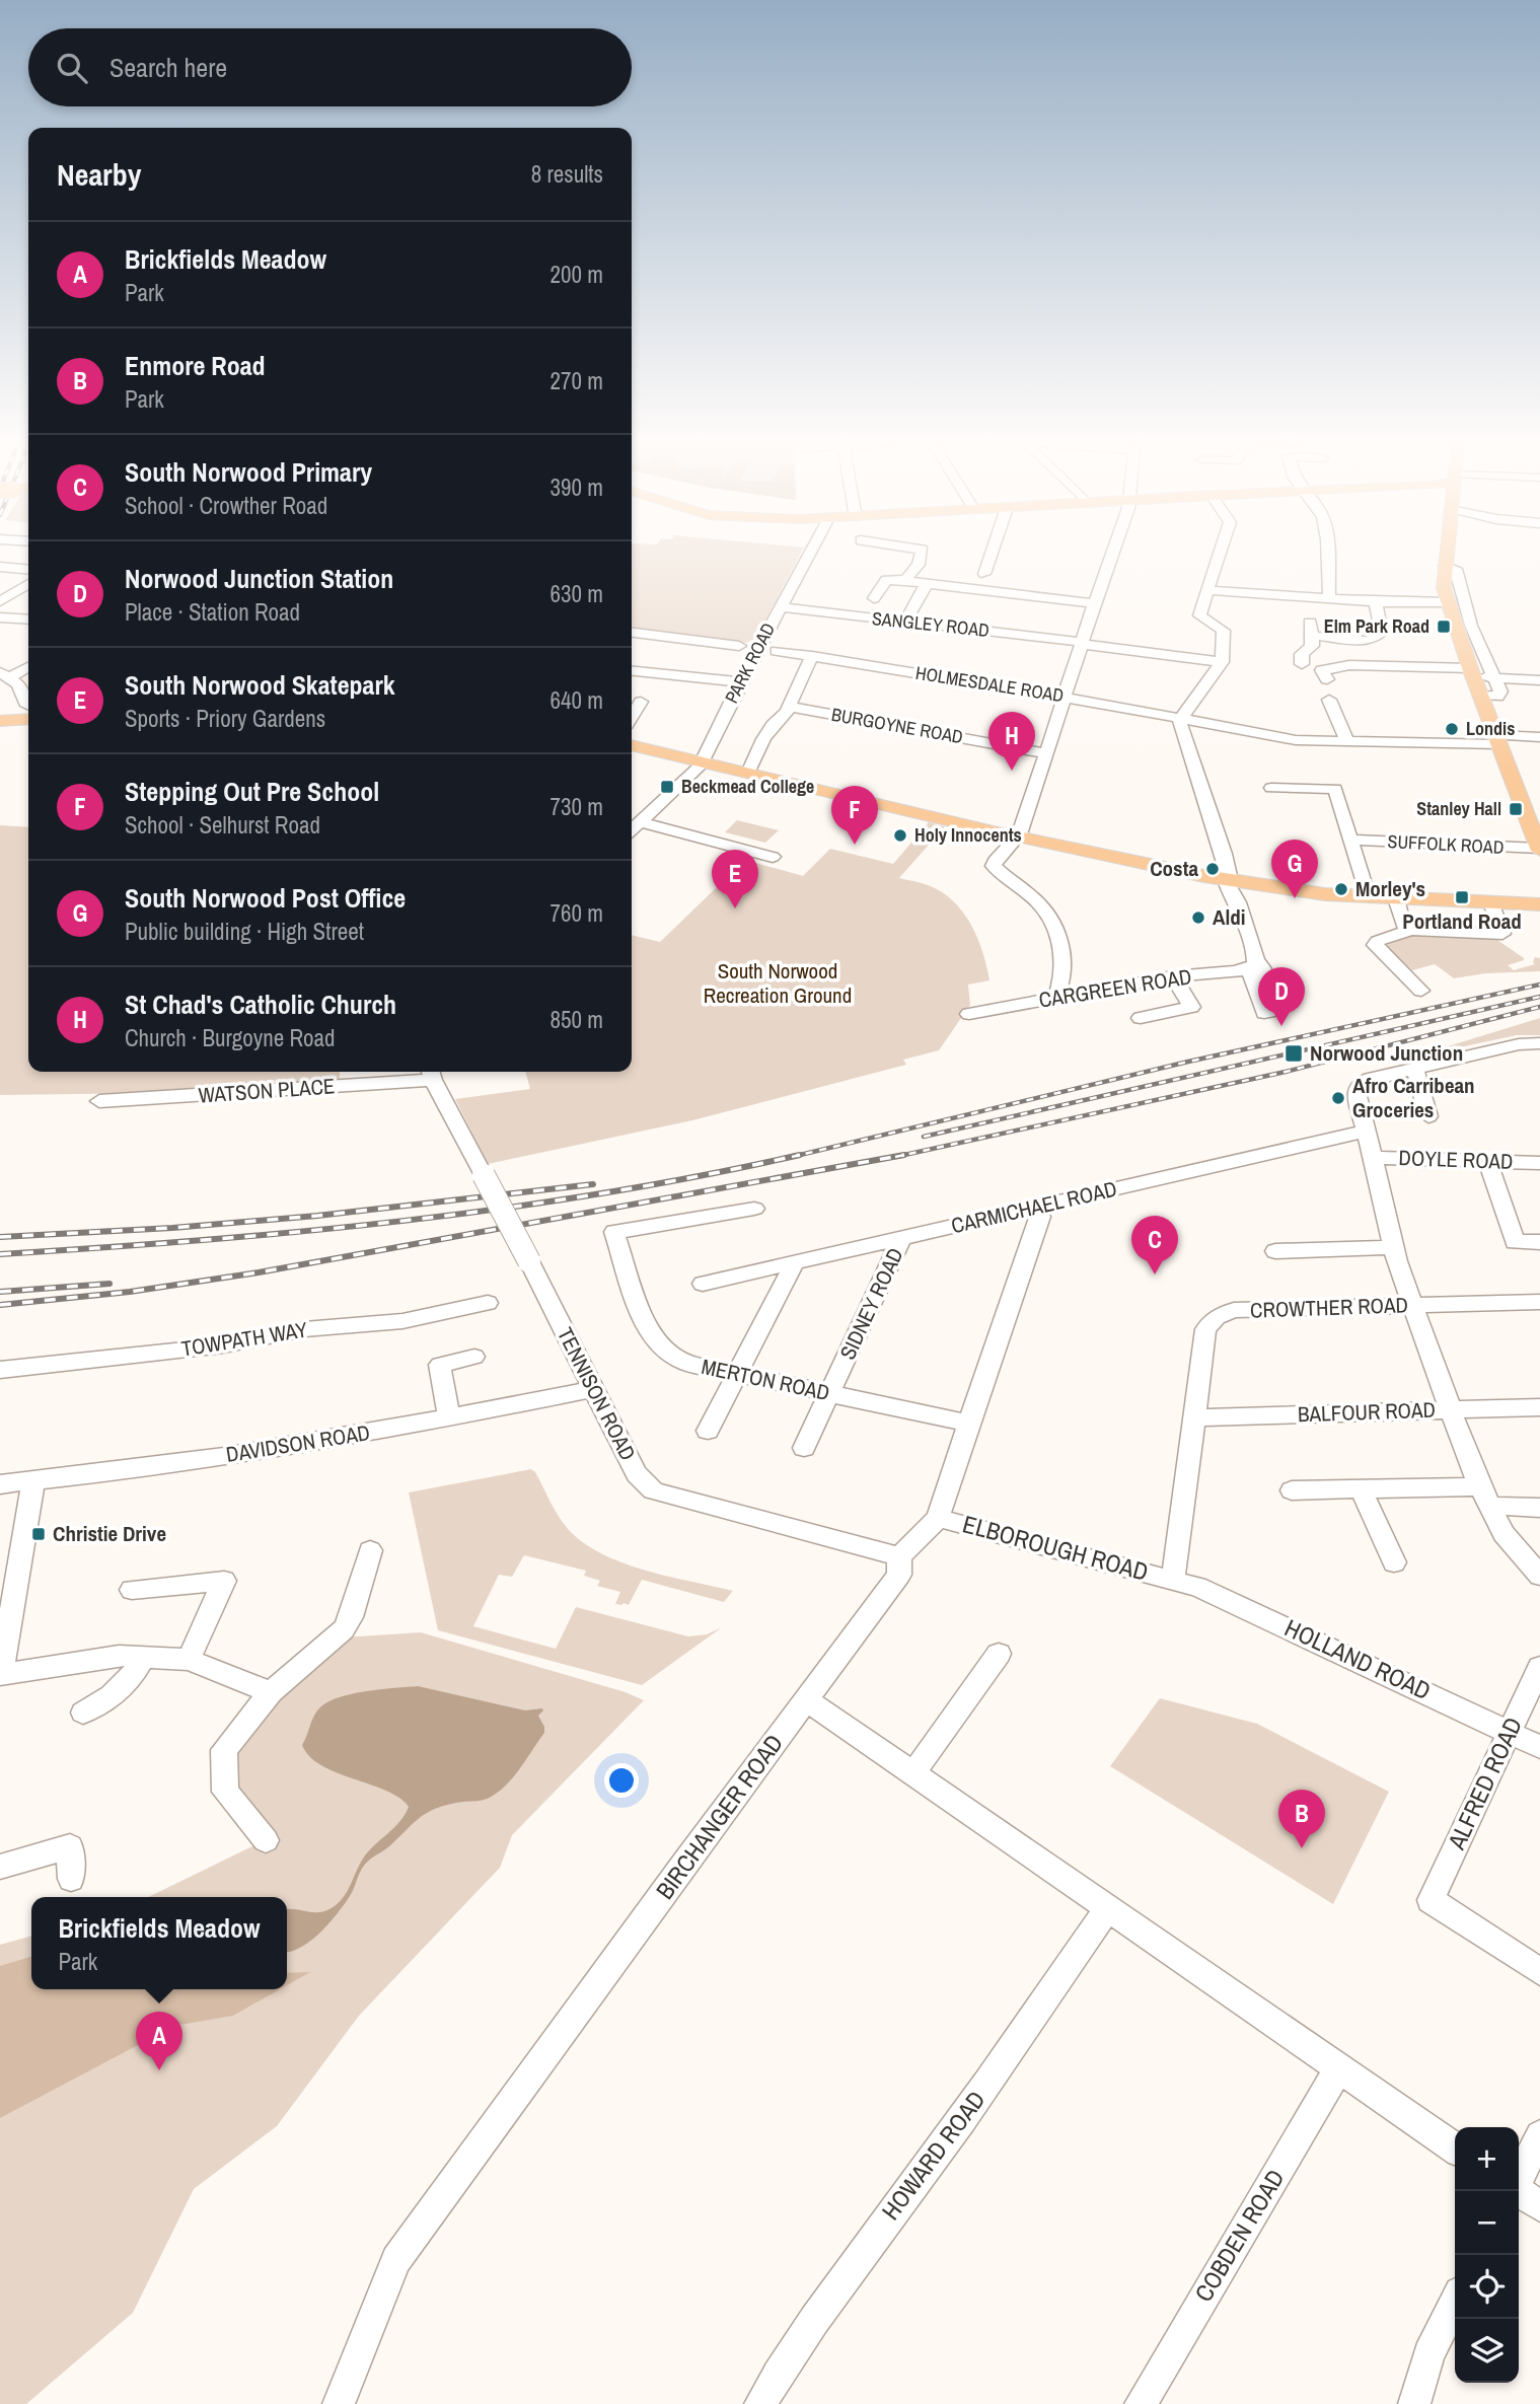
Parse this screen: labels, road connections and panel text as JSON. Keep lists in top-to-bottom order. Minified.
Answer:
{"streets":{"street":["SANGLEY ROAD","PARK ROAD","HOLMESDALE ROAD","BURGOYNE ROAD","SUFFOLK ROAD","CARGREEN ROAD","WATSON PLACE","DOYLE ROAD","CARMICHAEL ROAD","SIDNEY ROAD","CROWTHER ROAD","TOWPATH WAY","MERTON ROAD","TENNISON ROAD","BALFOUR ROAD","DAVIDSON ROAD","ELBOROUGH ROAD","HOLLAND ROAD","ALFRED ROAD","BIRCHANGER ROAD","HOWARD ROAD","COBDEN ROAD"]},"crossings":[["SANGLEY ROAD","PARK ROAD"],["PARK ROAD","HOLMESDALE ROAD"],["WATSON PLACE","TENNISON ROAD"],["CARMICHAEL ROAD","SIDNEY ROAD"],["SIDNEY ROAD","MERTON ROAD"],["CROWTHER ROAD","BALFOUR ROAD"],["CROWTHER ROAD","ELBOROUGH ROAD"],["CROWTHER ROAD","HOLLAND ROAD"],["TENNISON ROAD","DAVIDSON ROAD"],["TENNISON ROAD","BIRCHANGER ROAD"],["ELBOROUGH ROAD","HOLLAND ROAD"],["ELBOROUGH ROAD","BIRCHANGER ROAD"],["HOLLAND ROAD","ALFRED ROAD"]],"parks":["South Norwood Recreation Ground"],"places":{"transit":["Elm Park Road","Beckmead College","Stanley Hall","Portland Road","Norwood Junction","Christie Drive"],"other":["Londis","Holy Innocents","Costa","Morley's","Aldi","Afro Carribean Groceries"]},"page":{"search":"Search here","heading":["Nearby","8 results"],"list":[{"mark":"A","name":"Brickfields Meadow","note":"Park","value":"200 m"},{"mark":"B","name":"Enmore Road","note":"Park","value":"270 m"},{"mark":"C","name":"South Norwood Primary","note":"School · Crowther Road","value":"390 m"},{"mark":"D","name":"Norwood Junction Station","note":"Place · Station Road","value":"630 m"},{"mark":"E","name":"South Norwood Skatepark","note":"Sports · Priory Gardens","value":"640 m"},{"mark":"F","name":"Stepping Out Pre School","note":"School · Selhurst Road","value":"730 m"},{"mark":"G","name":"South Norwood Post Office","note":"Public building · High Street","value":"760 m"},{"mark":"H","name":"St Chad's Catholic Church","note":"Church · Burgoyne Road","value":"850 m"}],"pins":["H","F","G","E","D","C","B","A"],"popup":["Brickfields Meadow","Park"],"map_buttons":["+","−"]}}
